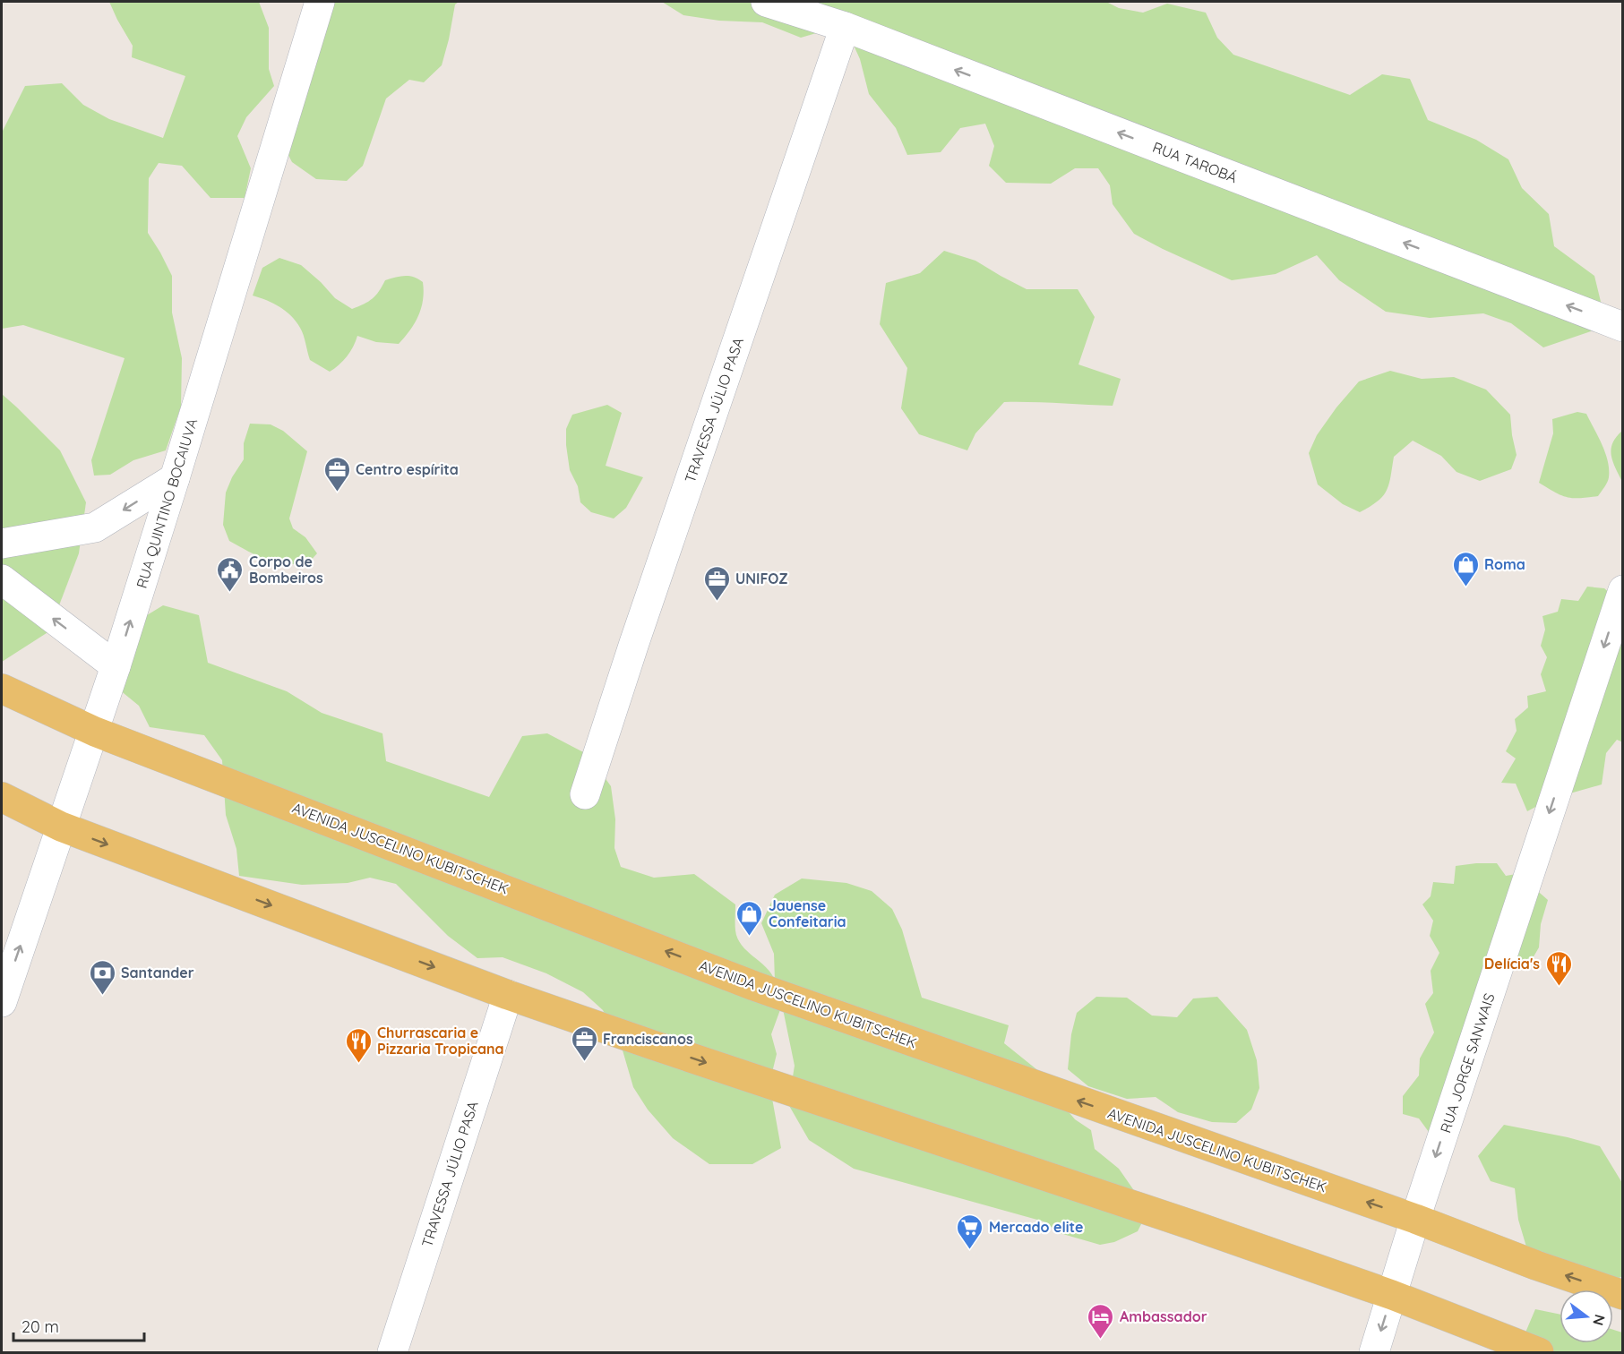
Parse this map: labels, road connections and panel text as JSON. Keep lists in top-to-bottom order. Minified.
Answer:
{"streets":{"main road":["AVENIDA JUSCELINO KUBITSCHEK"],"street":["RUA TAROBÁ","TRAVESSA JÚLIO PASA","RUA QUINTINO BOCAIUVA","RUA JORGE SANWAIS"]},"crossings":[["RUA TAROBÁ","TRAVESSA JÚLIO PASA"],["RUA QUINTINO BOCAIUVA","AVENIDA JUSCELINO KUBITSCHEK"],["AVENIDA JUSCELINO KUBITSCHEK","RUA JORGE SANWAIS"]],"one_way":["RUA TAROBÁ","RUA QUINTINO BOCAIUVA","RUA JORGE SANWAIS"],"places":{"office":["Centro espírita","UNIFOZ","Franciscanos"],"shop":["Roma","Jauense Confeitaria"],"public building":["Corpo de Bombeiros"],"restaurant":["Delícia's","Churrascaria e Pizzaria Tropicana"],"bank":["Santander"],"supermarket":["Mercado elite"],"hotel":["Ambassador"]},"scale_bar":"20 m","north":"right"}
